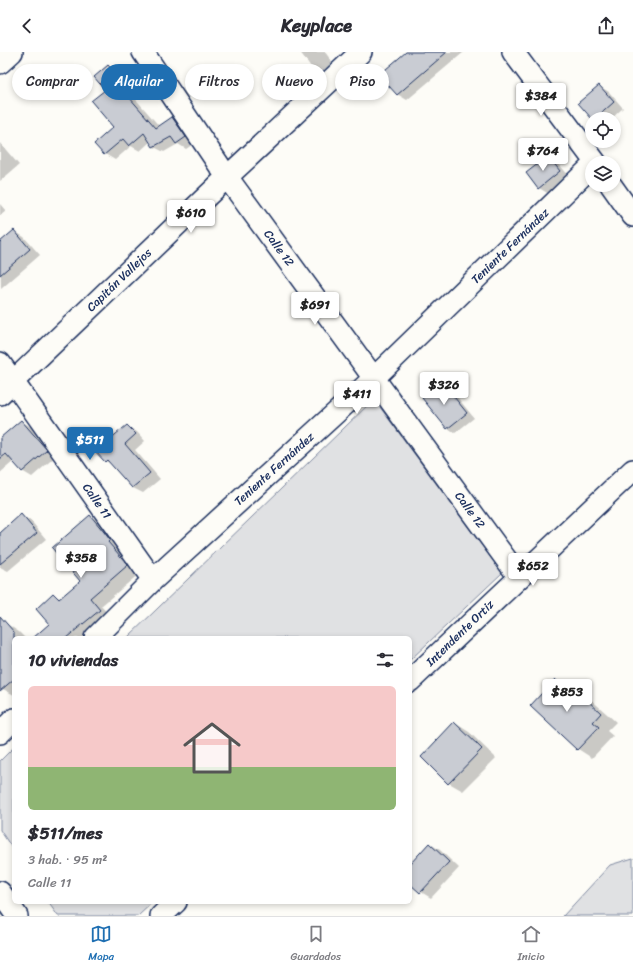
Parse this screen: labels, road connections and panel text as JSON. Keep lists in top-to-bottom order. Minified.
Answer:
{"streets":{"street":["Teniente Fernández","Calle 12","Capitán Vallejos","Calle 11","Intendente Ortiz"]},"crossings":[["Teniente Fernández","Calle 12"],["Teniente Fernández","Calle 11"],["Calle 12","Capitán Vallejos"],["Calle 12","Intendente Ortiz"],["Capitán Vallejos","Calle 11"]],"page":{"header":"Keyplace","chip":["Comprar","Alquilar","Filtros","Nuevo","Piso"],"price":["$384","$764","$610","$691","$326","$411","$511","$358","$652","$853"],"heading":"10 viviendas","list":[{"name":"$511/mes","note":"3 hab. · 95 m² · Calle 11"}],"tabs":["Mapa","Guardados","Inicio"]}}
